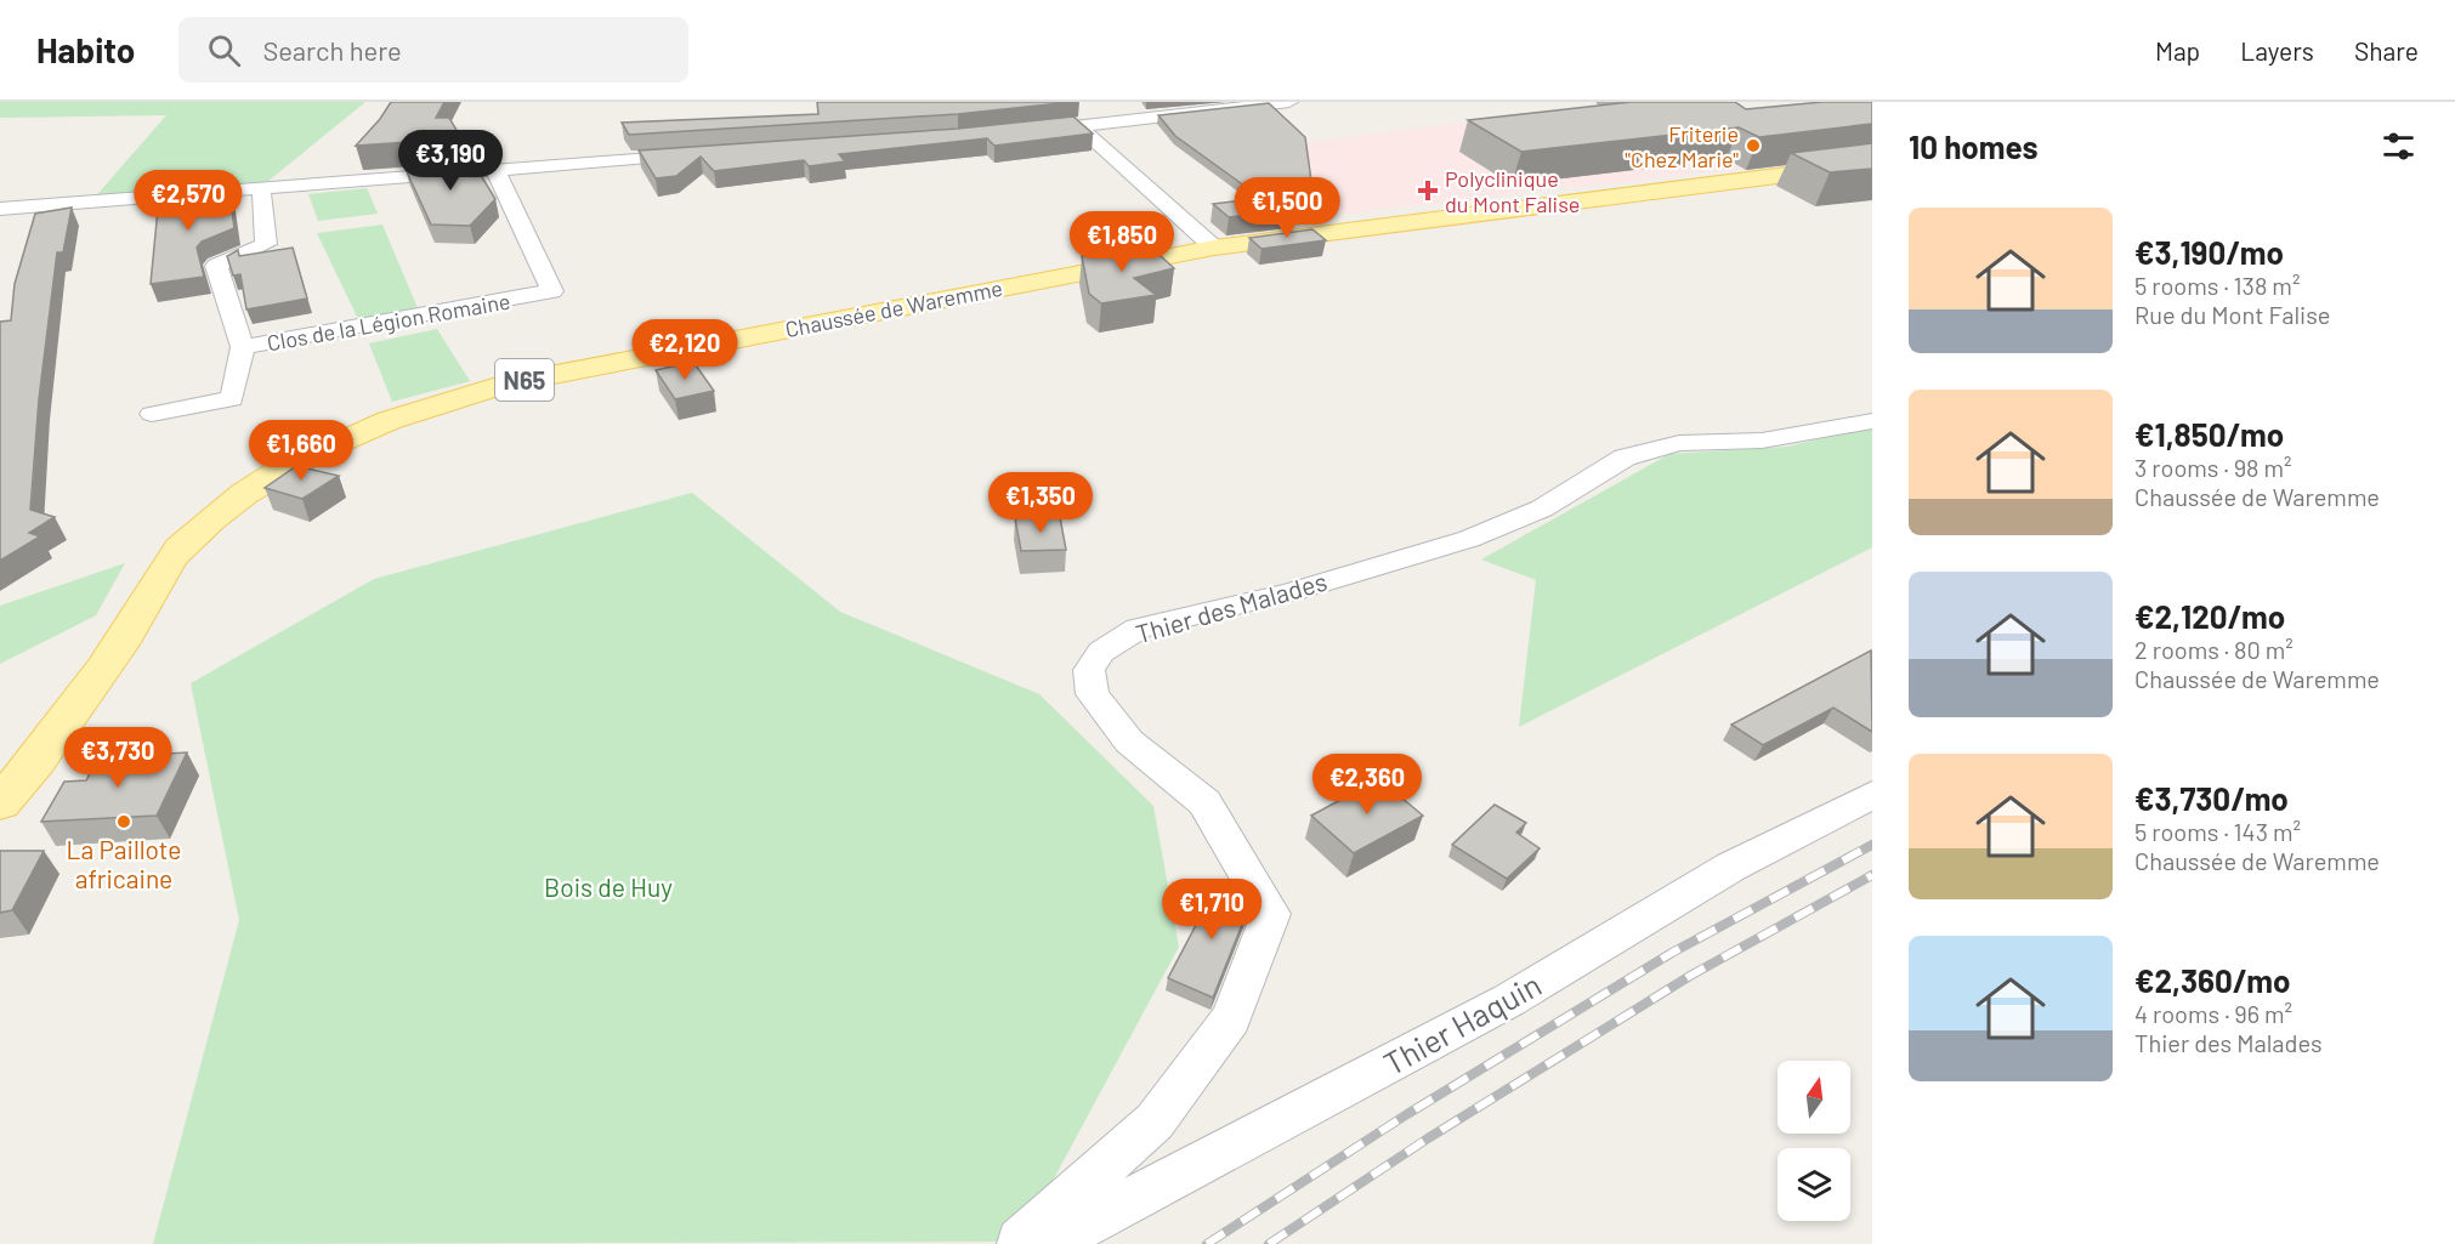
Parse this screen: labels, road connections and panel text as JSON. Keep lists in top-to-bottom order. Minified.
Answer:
{"streets":{"main road":["Chaussée de Waremme","N65"],"street":["Clos de la Légion Romaine","Thier des Malades","Thier Haquin"]},"crossings":[["Thier des Malades","Thier Haquin"]],"parks":["Bois de Huy"],"places":{"other":["Friterie \"Chez Marie\"","La Paillote africaine"],"health":["Polyclinique du Mont Falise"]},"north":"top","page":{"header":"Habito","search":"Search here","nav":["Map","Layers","Share"],"heading":"10 homes","price":["€3,190","€2,570","€1,500","€1,850","€2,120","€1,660","€1,350","€3,730","€2,360","€1,710"],"list":[{"name":"€3,190/mo","note":"5 rooms · 138 m² · Rue du Mont Falise"},{"name":"€1,850/mo","note":"3 rooms · 98 m² · Chaussée de Waremme"},{"name":"€2,120/mo","note":"2 rooms · 80 m² · Chaussée de Waremme"},{"name":"€3,730/mo","note":"5 rooms · 143 m² · Chaussée de Waremme"},{"name":"€2,360/mo","note":"4 rooms · 96 m² · Thier des Malades"}]}}
